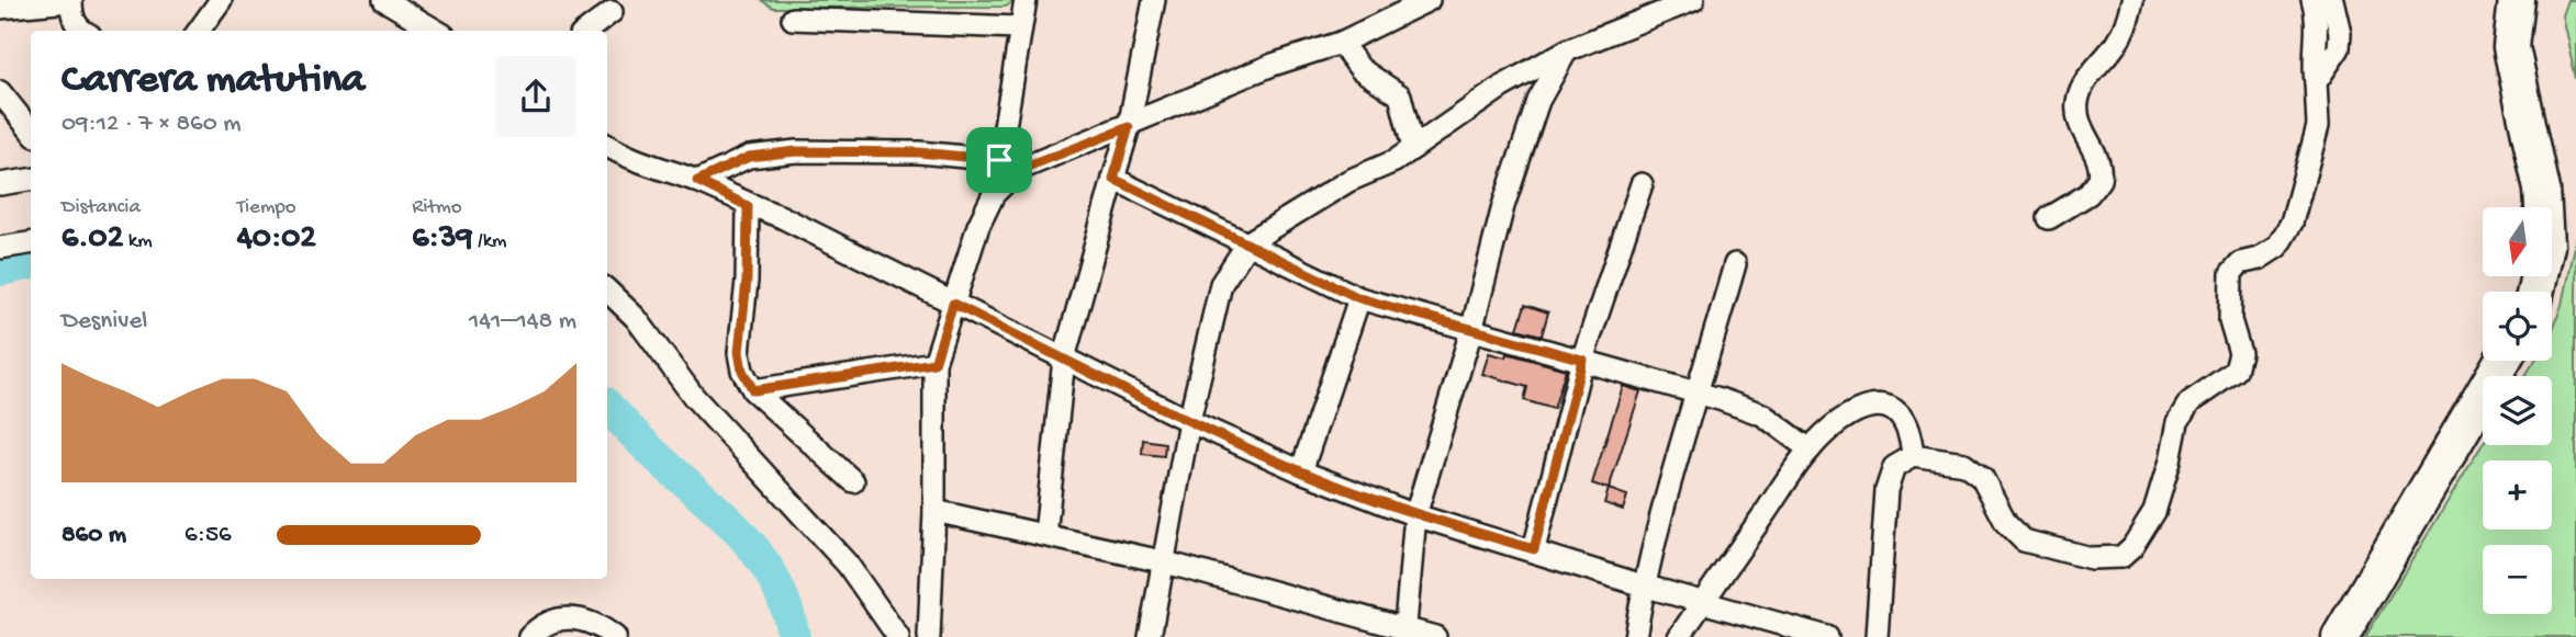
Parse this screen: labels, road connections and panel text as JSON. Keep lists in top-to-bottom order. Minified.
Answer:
{"north":"bottom","page":{"heading":["Carrera matutina","09:12 · 7 × 860 m"],"stats":[["Distancia","6.02 km"],["Tiempo","40:02"],["Ritmo","6:39 /km"]],"map_buttons":["+","−"],"chart":["Desnivel","141–148 m"],"list":[{"name":"860 m","note":"6:56"}]}}
